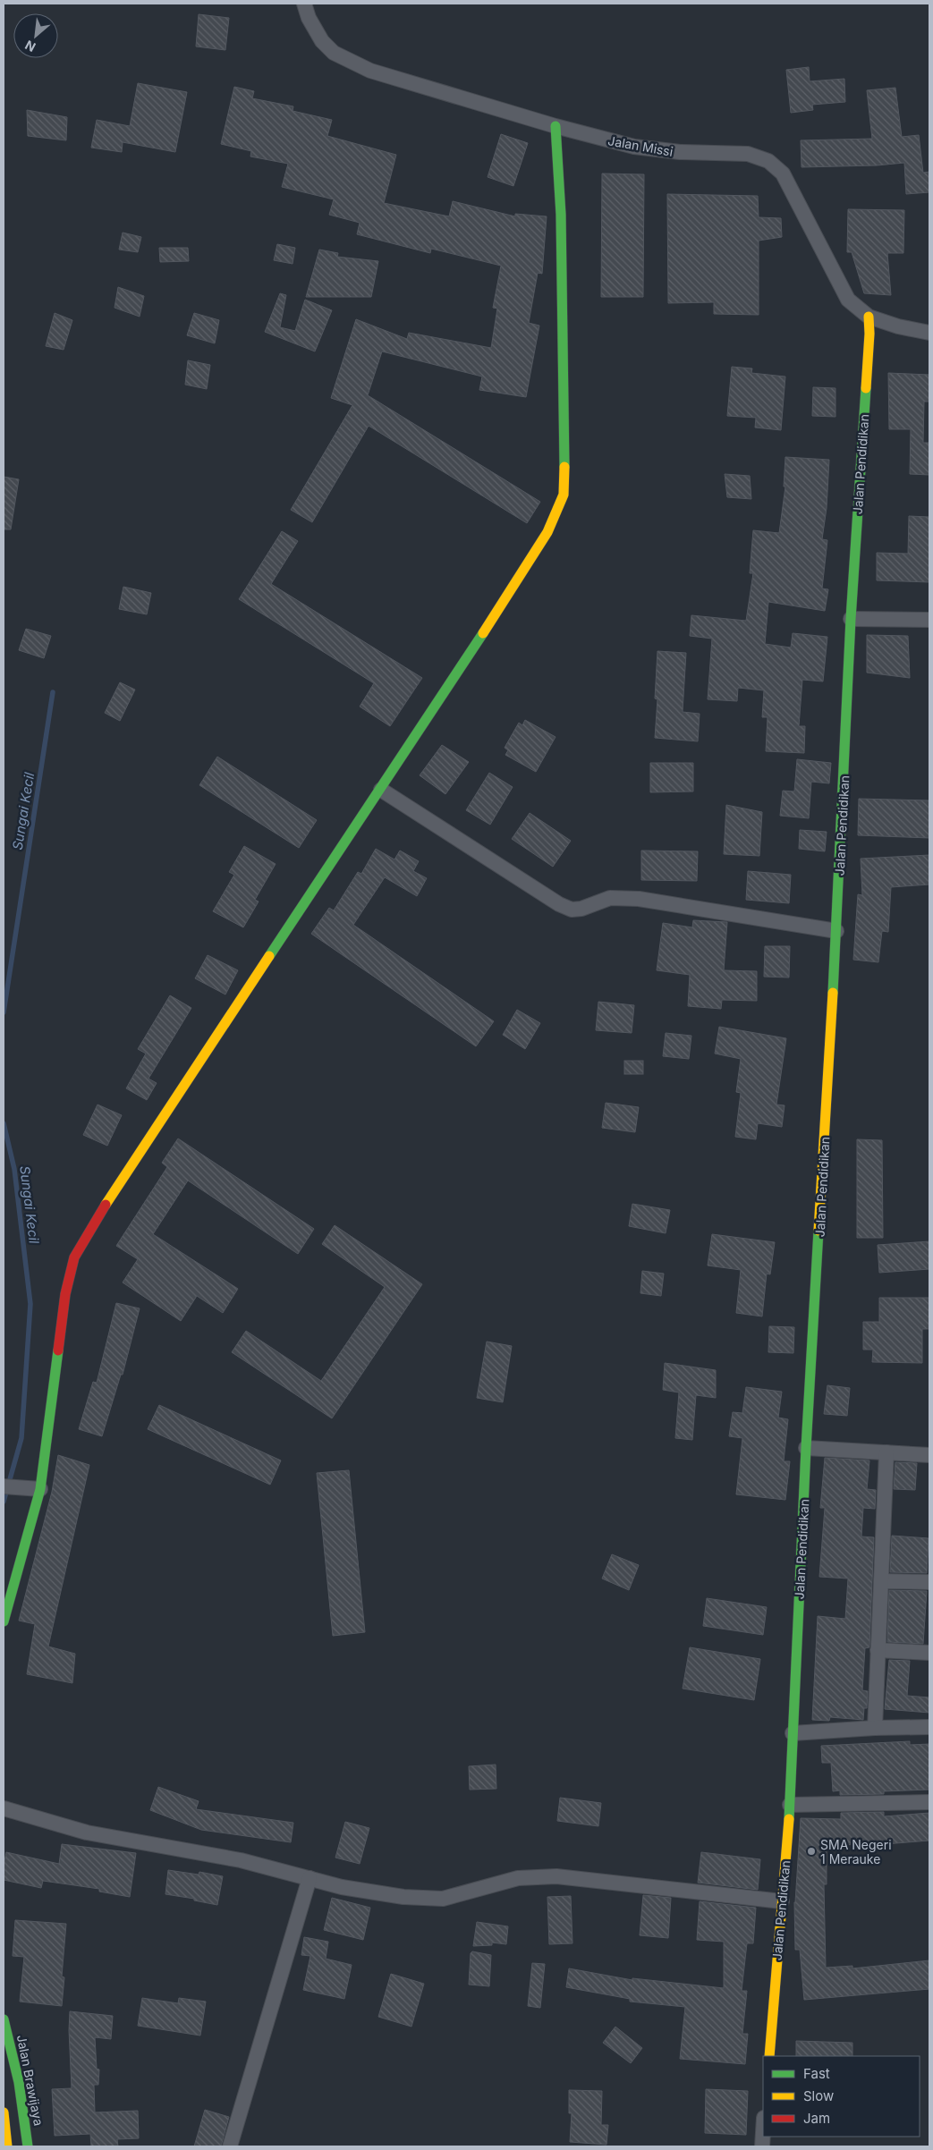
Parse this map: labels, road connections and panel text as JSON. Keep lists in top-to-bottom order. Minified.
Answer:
{"streets":{"main road":["Jalan Pendidikan","Jalan Brawijaya"],"street":["Jalan Missi"]},"crossings":[["Jalan Missi","Jalan Pendidikan"]],"water":["Sungai Kecil"],"places":["SMA Negeri 1 Merauke"],"legend":["Fast","Slow","Jam"],"north":"bottom left"}
